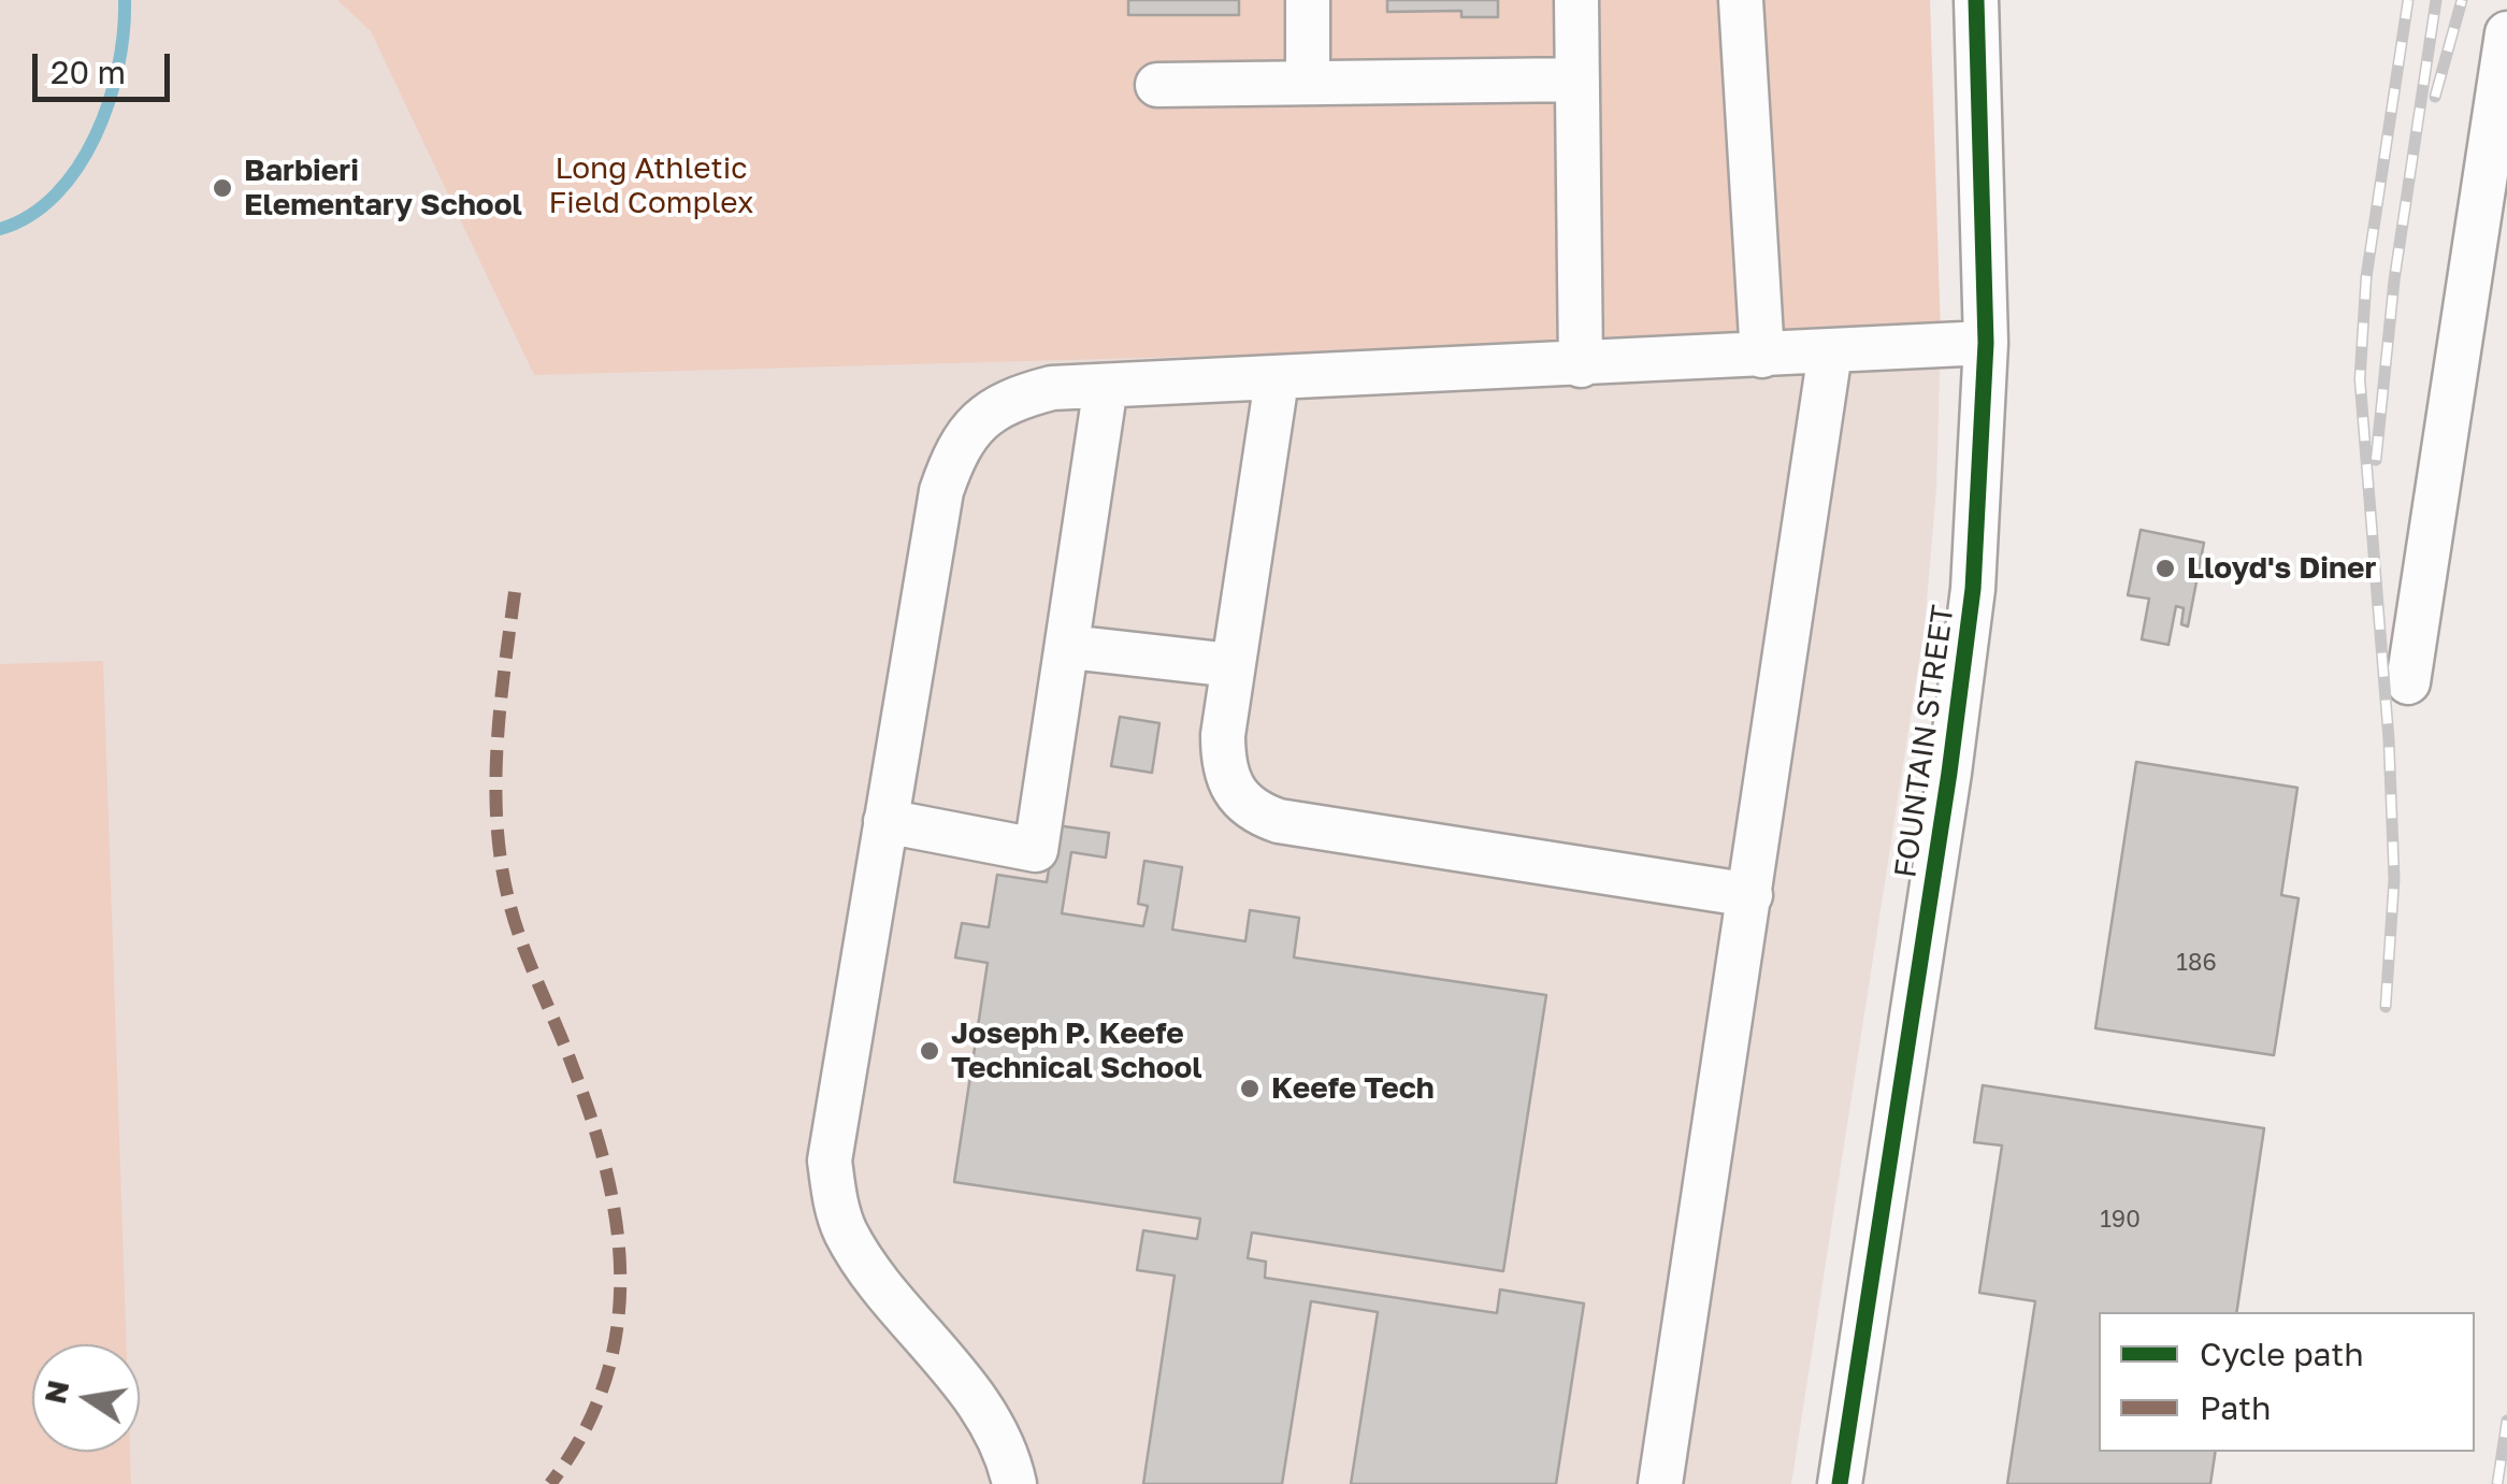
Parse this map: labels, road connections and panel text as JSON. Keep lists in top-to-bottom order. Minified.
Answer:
{"streets":{"street":["FOUNTAIN STREET"]},"parks":["Long Athletic Field Complex"],"places":["Barbieri Elementary School","Lloyd's Diner","Joseph P. Keefe Technical School","Keefe Tech"],"house_numbers":["186","190"],"legend":["Cycle path","Path"],"scale_bar":"20 m","north":"left"}
